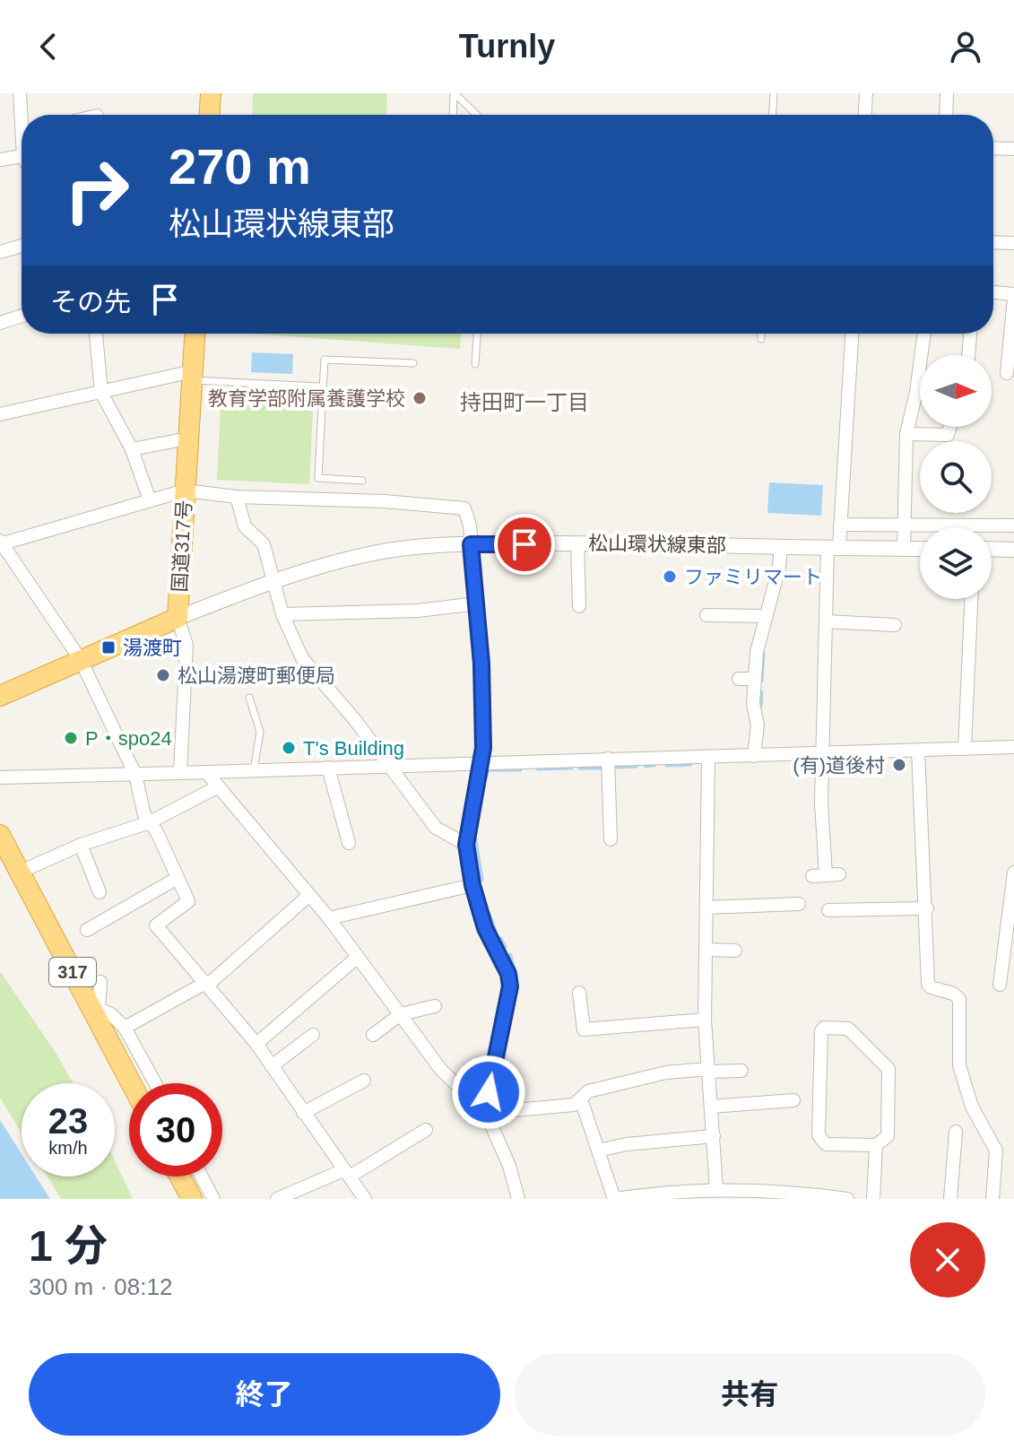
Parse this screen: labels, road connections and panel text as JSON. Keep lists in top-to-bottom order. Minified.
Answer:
{"streets":{"highway":["国道317号","317"],"street":["松山環状線東部"]},"crossings":[["松山環状線東部","国道317号"]],"districts":["持田町一丁目"],"places":{"other":["教育学部附属養護学校","ファミリマート","松山湯渡町郵便局","P・spo24","T's Building","(有)道後村"],"transit":["湯渡町"]},"north":"right","page":{"header":"Turnly","turn":["270 m","松山環状線東部"],"then":"その先","speed":"23 km/h","limit":"30","heading":["1 分","300 m · 08:12"],"buttons":["終了","共有"]}}
